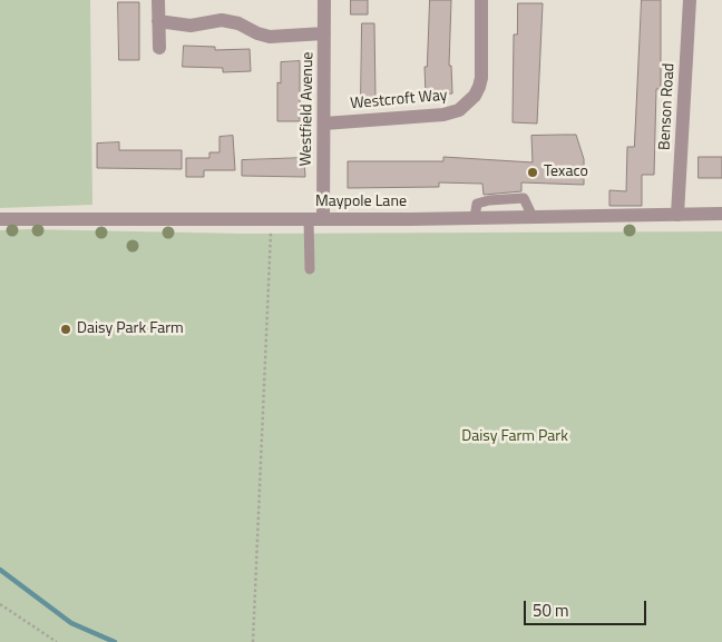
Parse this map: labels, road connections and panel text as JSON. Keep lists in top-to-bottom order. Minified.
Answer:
{"streets":{"street":["Westcroft Way","Benson Road","Westfield Avenue","Maypole Lane"]},"crossings":[["Westcroft Way","Westfield Avenue"],["Benson Road","Maypole Lane"],["Westfield Avenue","Maypole Lane"]],"parks":["Daisy Farm Park"],"places":["Texaco","Daisy Park Farm"],"scale_bar":"50 m"}
